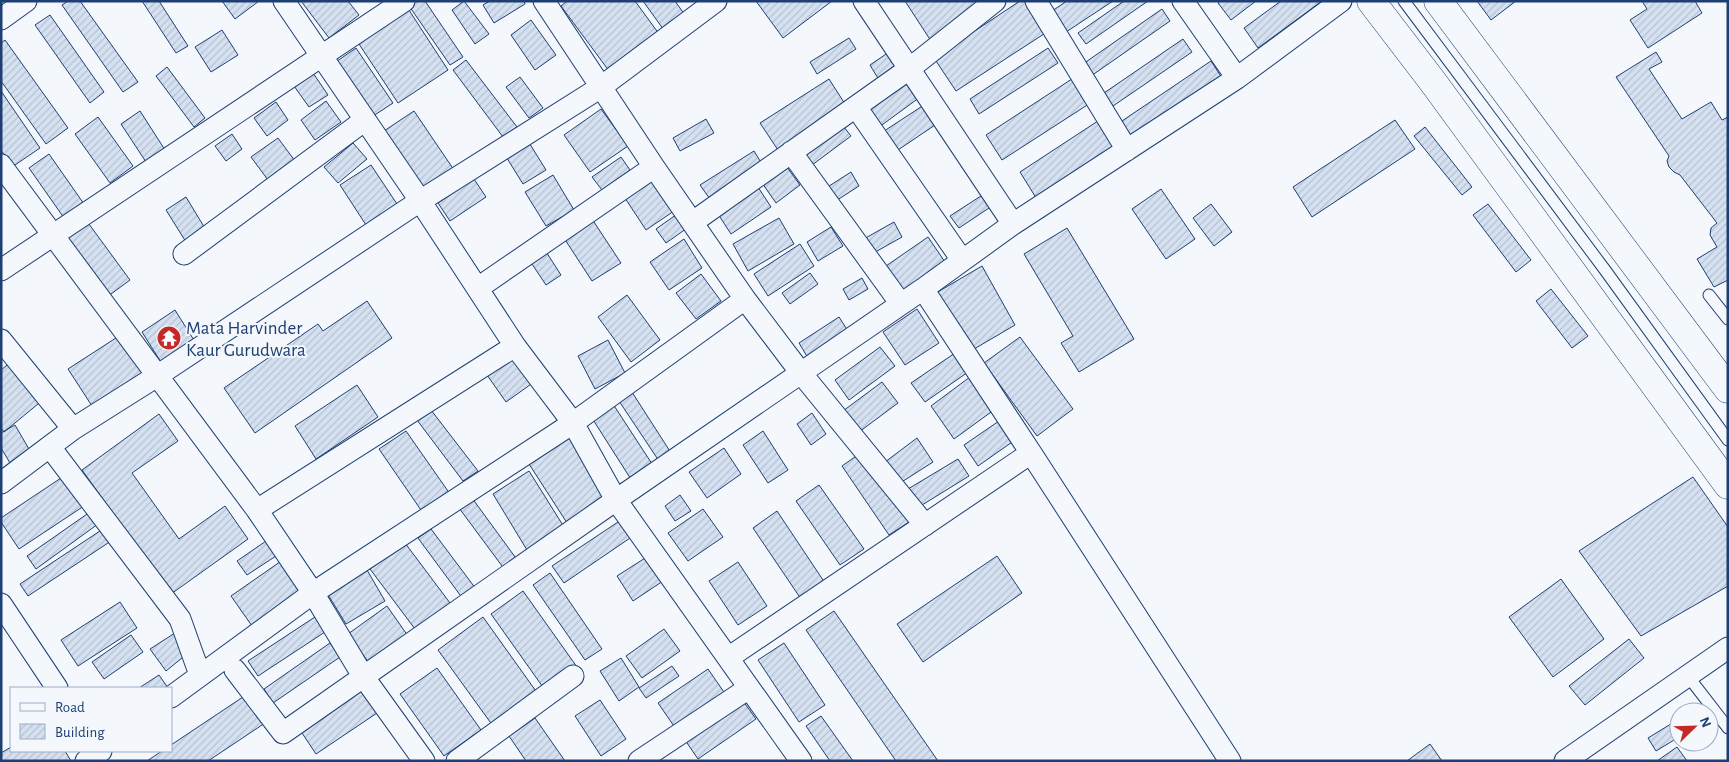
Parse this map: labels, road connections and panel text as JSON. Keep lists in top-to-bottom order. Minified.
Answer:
{"places":{"temple":["Mata Harvinder Kaur Gurudwara"]},"legend":["Road","Building"],"north":"top right"}
